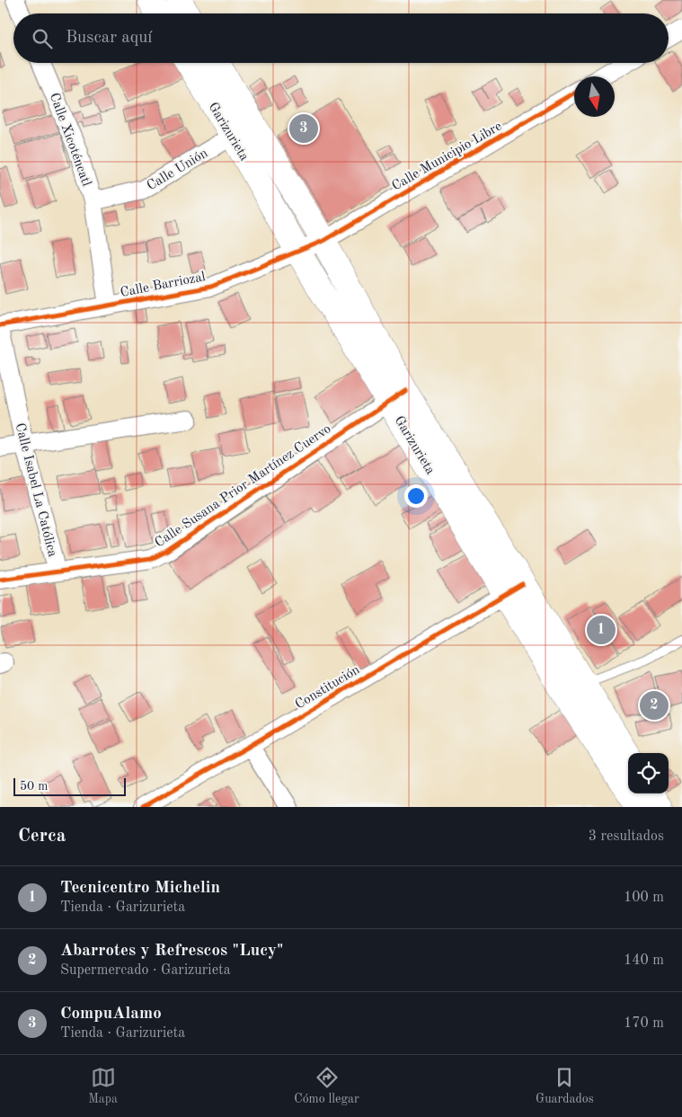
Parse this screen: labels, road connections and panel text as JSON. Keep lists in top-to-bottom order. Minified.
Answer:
{"streets":{"main road":["Garizurieta"],"street":["Calle Xicoténcatl","Calle Municipio Libre","Calle Unión","Calle Barriozal","Calle Susana Prior Martínez Cuervo","Calle Isabel La Católica","Constitución"]},"crossings":[["Garizurieta","Calle Municipio Libre"],["Garizurieta","Calle Unión"],["Garizurieta","Calle Barriozal"],["Garizurieta","Calle Susana Prior Martínez Cuervo"],["Garizurieta","Constitución"],["Calle Xicoténcatl","Calle Unión"],["Calle Xicoténcatl","Calle Barriozal"],["Calle Municipio Libre","Calle Barriozal"],["Calle Barriozal","Calle Isabel La Católica"],["Calle Susana Prior Martínez Cuervo","Calle Isabel La Católica"]],"scale_bar":"50 m","north":"bottom","page":{"search":"Buscar aquí","pins":["3","1","2"],"scale":"50 m","heading":["Cerca","3 resultados"],"list":[{"mark":"1","name":"Tecnicentro Michelin","note":"Tienda · Garizurieta","value":"100 m"},{"mark":"2","name":"Abarrotes y Refrescos \"Lucy\"","note":"Supermercado · Garizurieta","value":"140 m"},{"mark":"3","name":"CompuAlamo","note":"Tienda · Garizurieta","value":"170 m"}],"nav":["Mapa","Cómo llegar","Guardados"]}}
